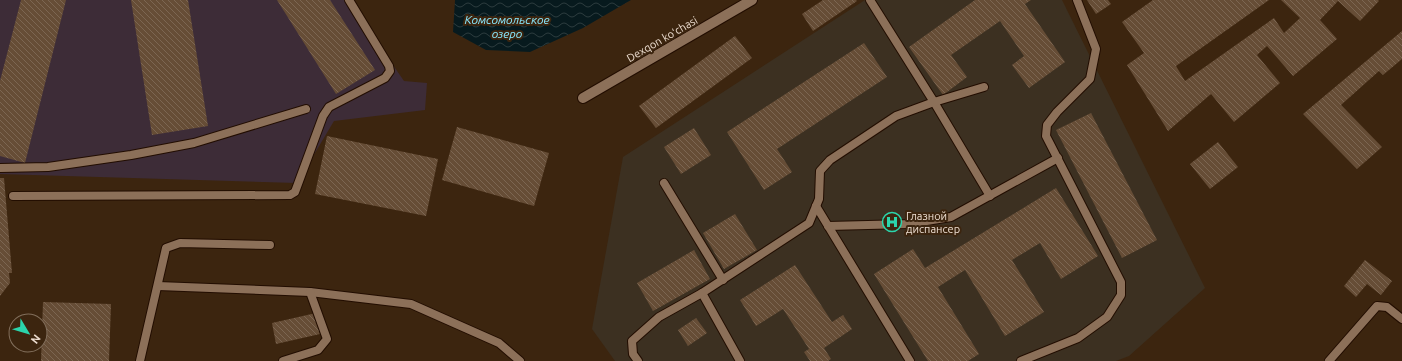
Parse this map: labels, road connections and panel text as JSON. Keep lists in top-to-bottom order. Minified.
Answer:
{"streets":{"street":["Dexqon koʻchasi"]},"water":["Комсомольское озеро"],"places":{"hospital":["Глазной диспансер"]},"north":"bottom right"}
